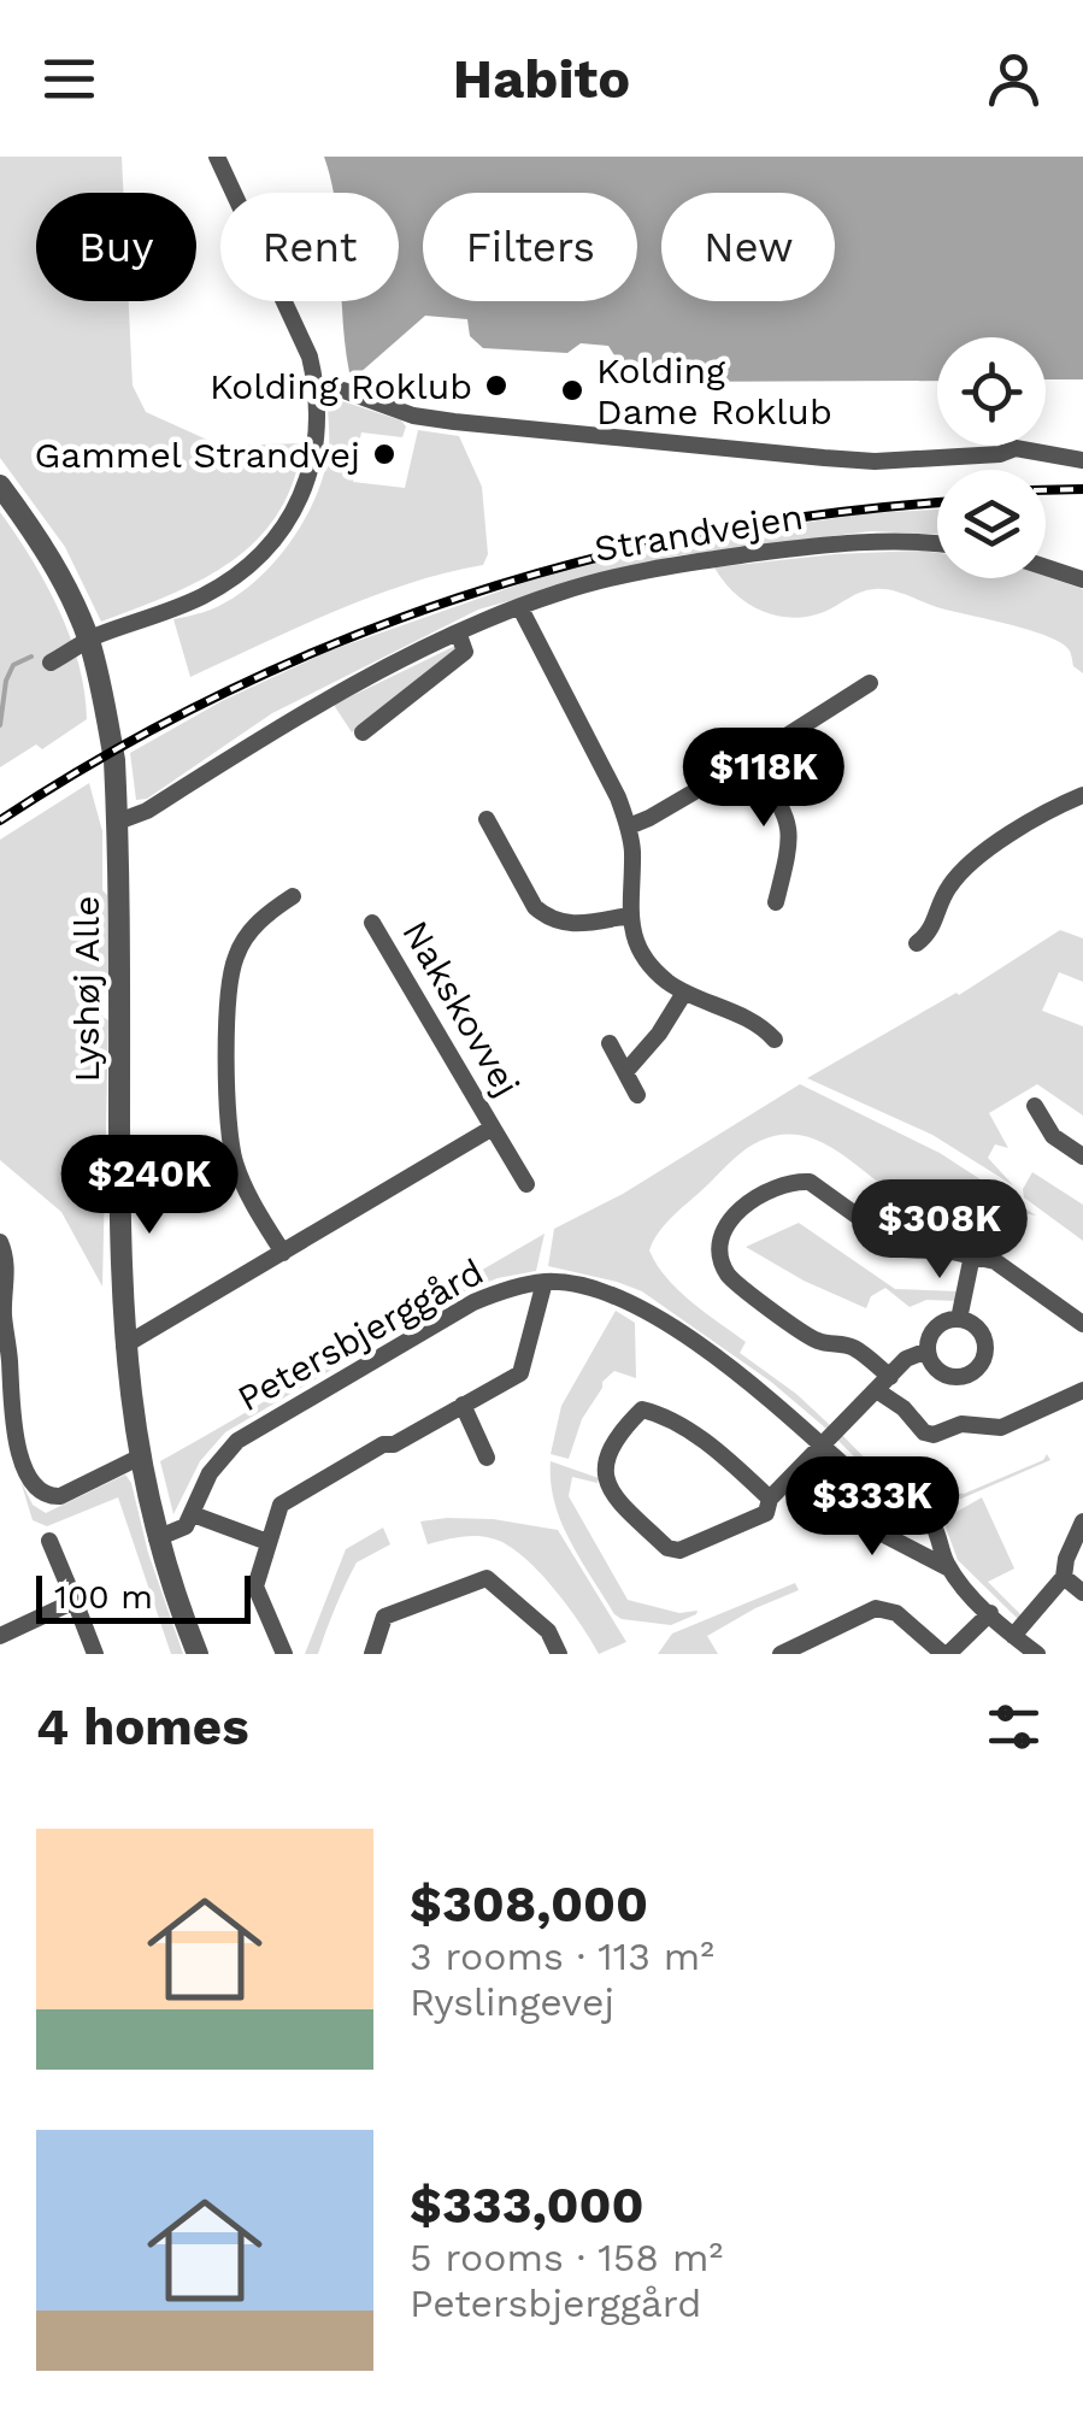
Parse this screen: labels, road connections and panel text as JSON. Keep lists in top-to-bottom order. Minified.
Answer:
{"streets":{"street":["Strandvejen","Lyshøj Alle","Nakskovvej","Petersbjerggård"]},"crossings":[["Strandvejen","Lyshøj Alle"],["Lyshøj Alle","Nakskovvej"]],"places":["Kolding Roklub","Kolding Dame Roklub","Gammel Strandvej"],"scale_bar":"100 m","page":{"header":"Habito","chip":["Buy","Rent","Filters","New"],"price":["$118K","$240K","$308K","$333K"],"scale":"100 m","heading":"4 homes","list":[{"name":"$308,000","note":"3 rooms · 113 m² · Ryslingevej"},{"name":"$333,000","note":"5 rooms · 158 m² · Petersbjerggård"}]}}
